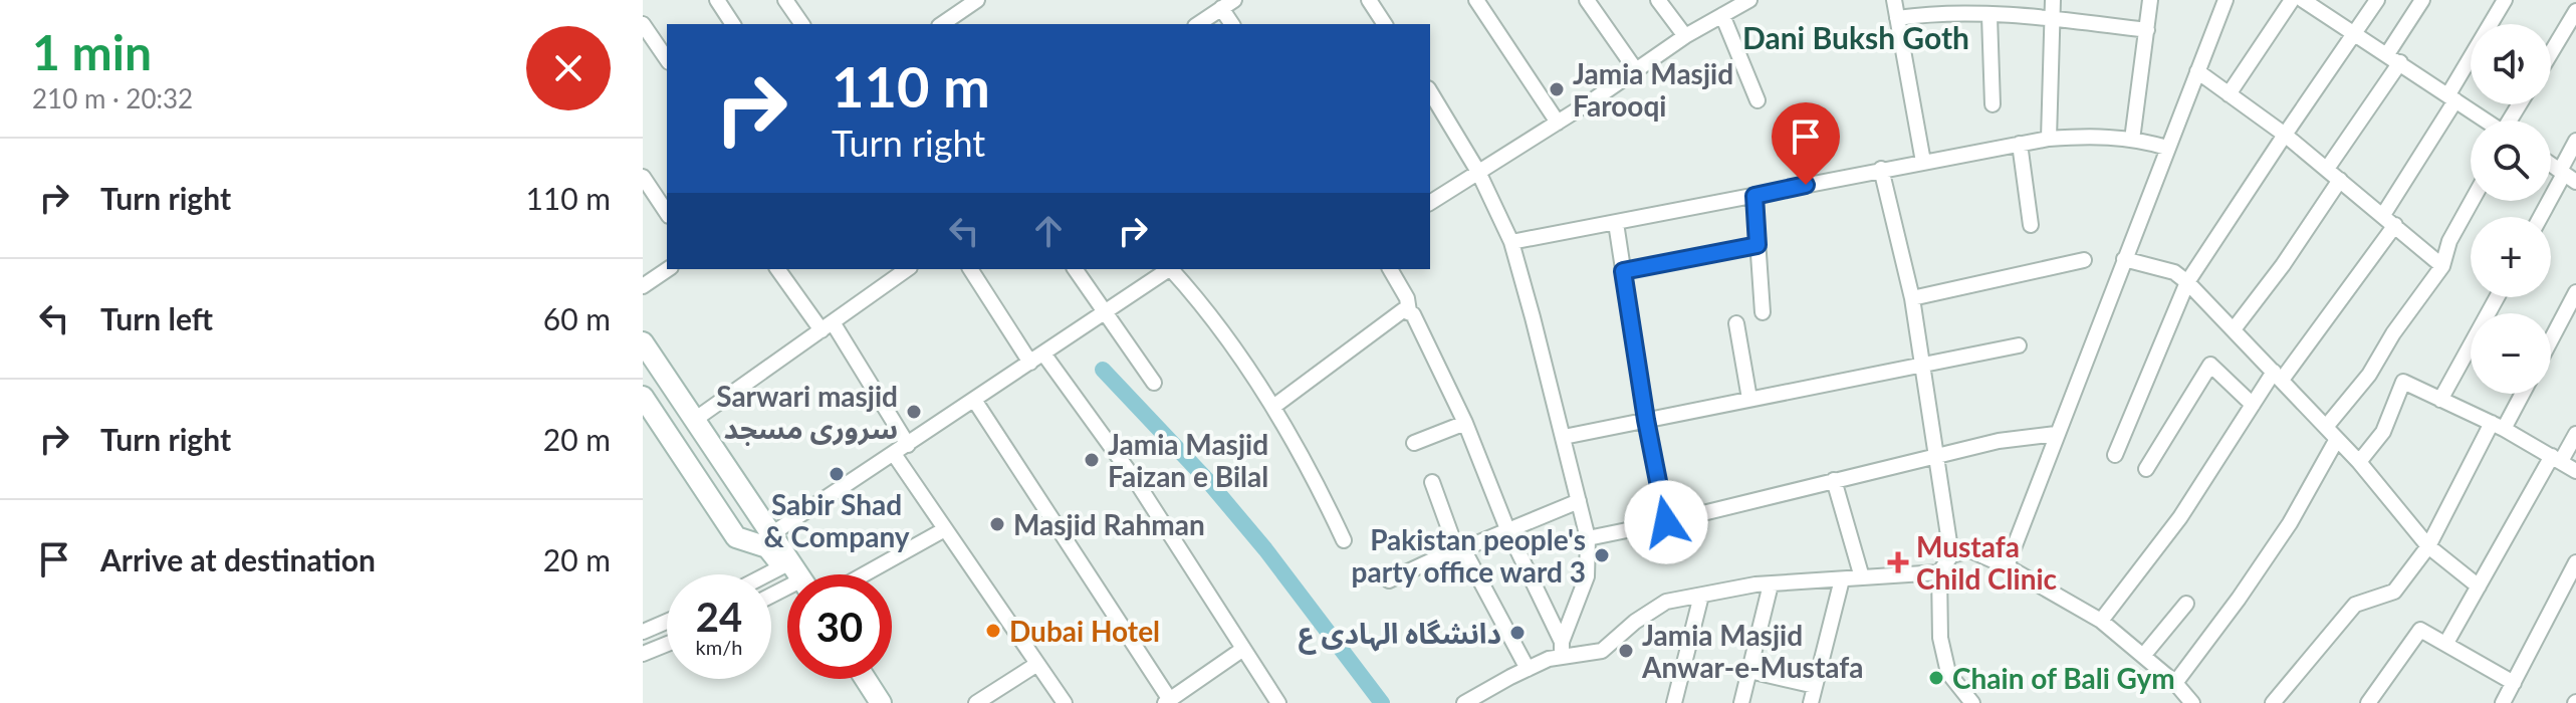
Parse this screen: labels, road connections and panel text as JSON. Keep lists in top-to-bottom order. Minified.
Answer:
{"districts":["Dani Buksh Goth"],"places":{"other":["Jamia Masjid Farooqi","Sarwari masjid سروری مسجد","Jamia Masjid Faizan e Bilal","Sabir Shad & Company","Masjid Rahman","Pakistan people's party office ward 3","Dubai Hotel","دانشگاہ الہادی ع","Jamia Masjid Anwar-e-Mustafa","Chain of Bali Gym"],"health":["Mustafa Child Clinic"]},"page":{"heading":["1 min","210 m · 20:32"],"map_buttons":["+","−"],"turn":["110 m","Turn right"],"list":[{"name":"Turn right","value":"110 m"},{"name":"Turn left","value":"60 m"},{"name":"Turn right","value":"20 m"},{"name":"Arrive at destination","value":"20 m"}],"speed":"24 km/h","limit":"30"}}
